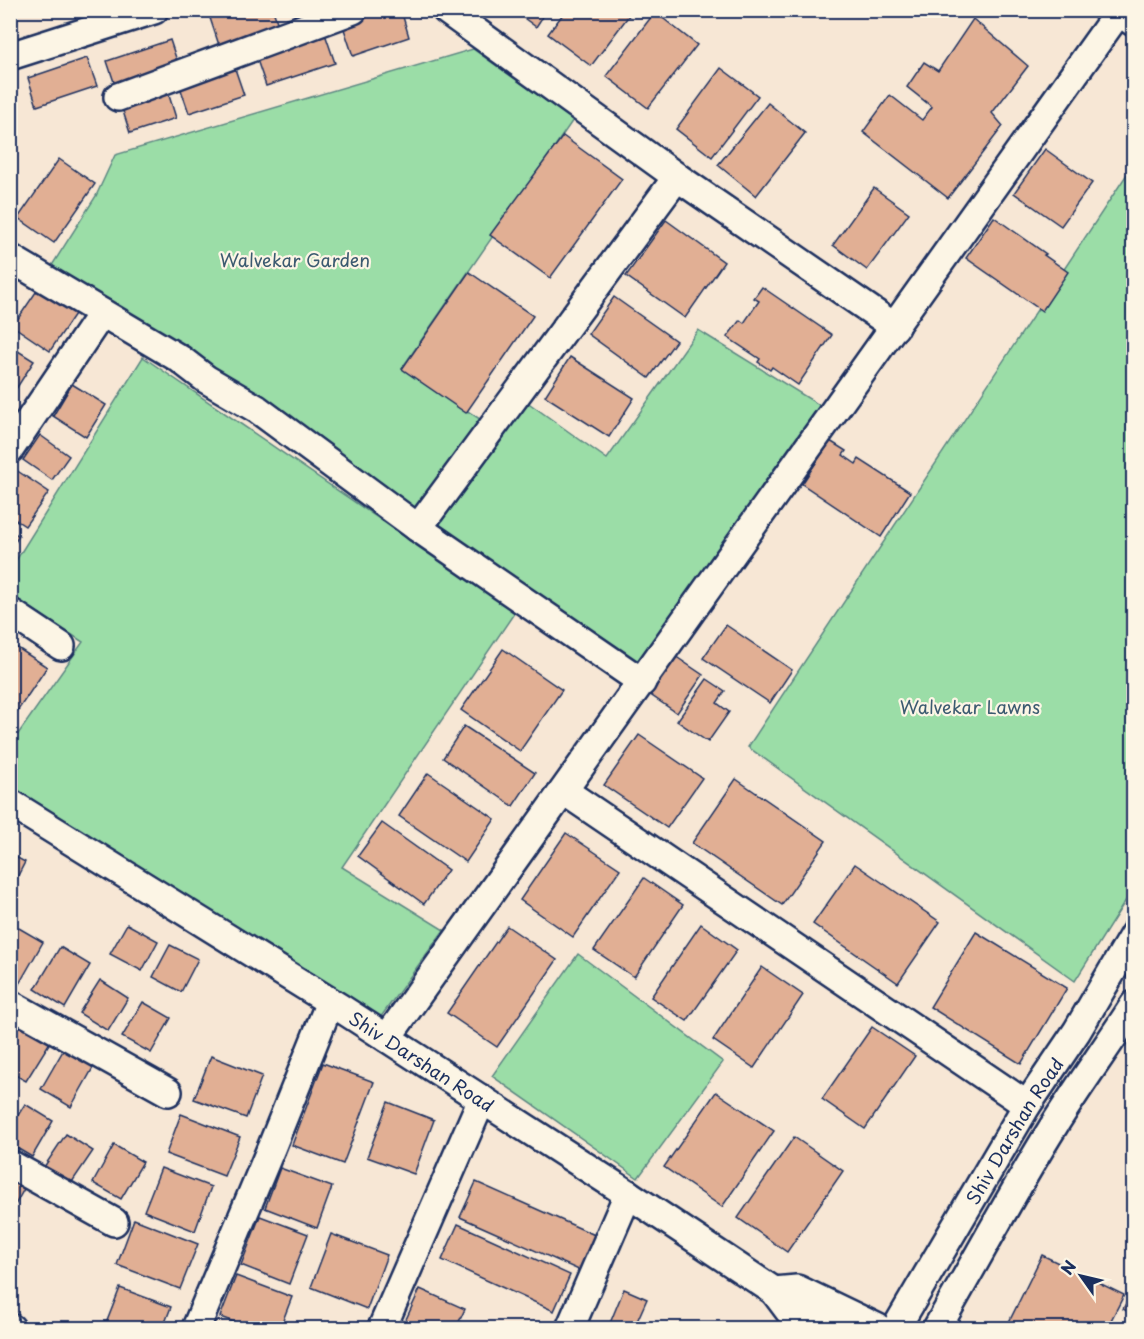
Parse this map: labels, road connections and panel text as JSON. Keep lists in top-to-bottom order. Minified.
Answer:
{"streets":{"street":["Shiv Darshan Road"]},"parks":["Walvekar Garden","Walvekar Lawns"],"north":"top left"}
